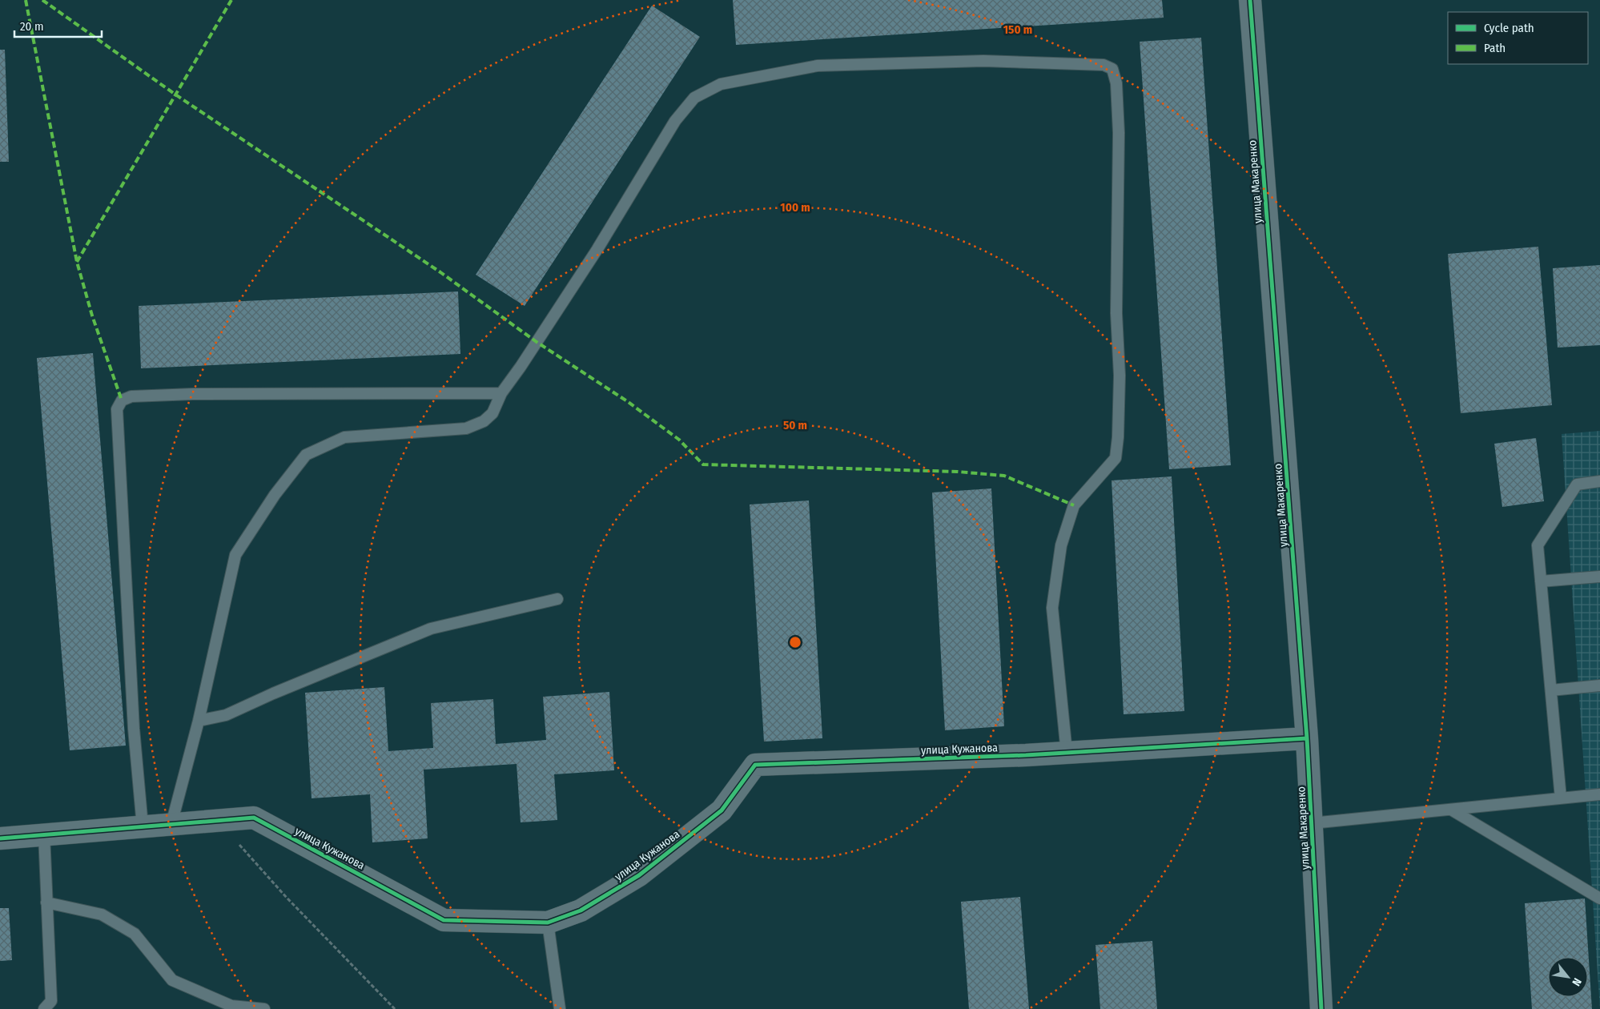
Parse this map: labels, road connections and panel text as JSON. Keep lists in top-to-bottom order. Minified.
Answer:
{"streets":{"street":["улица Макаренко","улица Кужанова"]},"crossings":[["улица Макаренко","улица Кужанова"]],"legend":["Cycle path","Path"],"scale_bar":"20 m","north":"bottom right","rings":["150 m","100 m","50 m"]}
